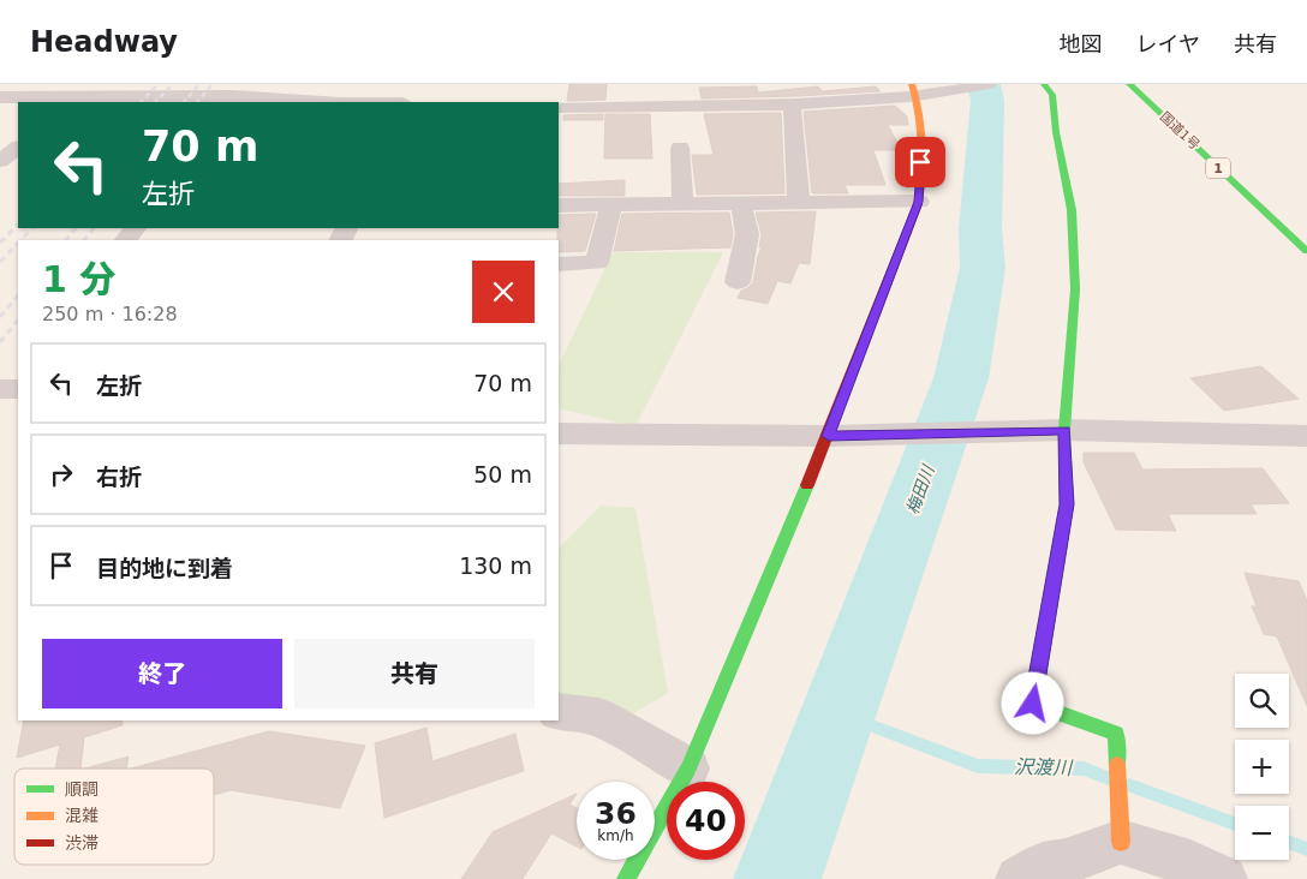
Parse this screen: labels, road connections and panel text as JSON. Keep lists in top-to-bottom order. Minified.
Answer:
{"streets":{"main road":["国道1号","1"]},"water":["梅田川","沢渡川"],"legend":["順調","混雑","渋滞"],"page":{"header":"Headway","nav":["地図","レイヤ","共有"],"turn":["70 m","左折"],"heading":["1 分","250 m · 16:28"],"list":[{"name":"左折","value":"70 m"},{"name":"右折","value":"50 m"},{"name":"目的地に到着","value":"130 m"}],"buttons":["終了","共有"],"map_buttons":["+","−"],"speed":"36 km/h","limit":"40"}}
